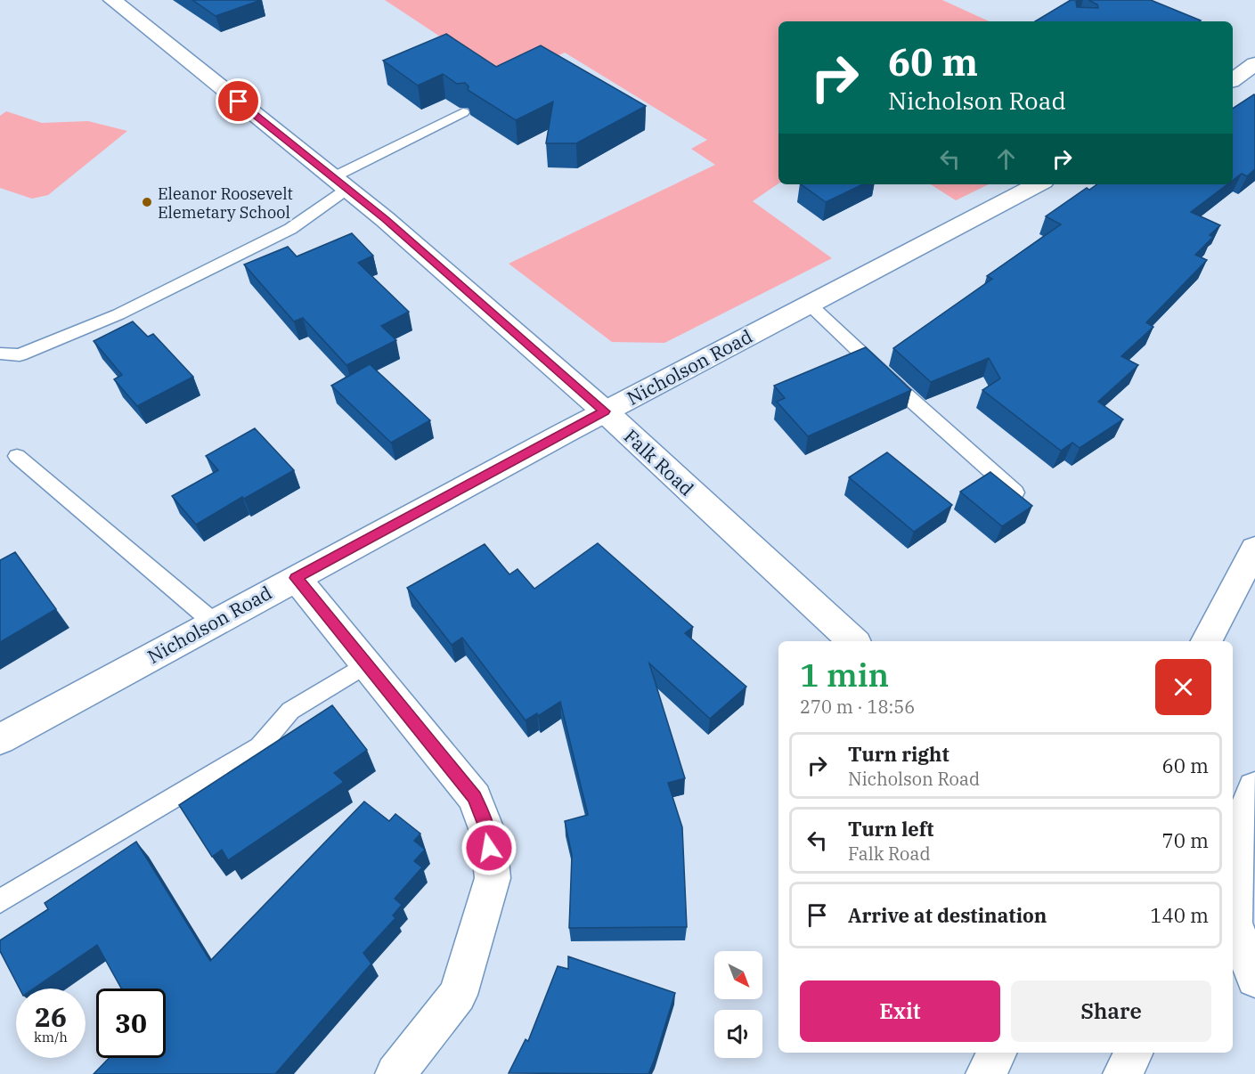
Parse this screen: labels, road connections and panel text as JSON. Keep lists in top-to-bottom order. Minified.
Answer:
{"streets":{"main road":["Nicholson Road","Falk Road"]},"crossings":[["Nicholson Road","Falk Road"]],"places":["Eleanor Roosevelt Elemetary School"],"north":"bottom right","page":{"turn":["60 m","Nicholson Road"],"heading":["1 min","270 m · 18:56"],"list":[{"name":"Turn right","note":"Nicholson Road","value":"60 m"},{"name":"Turn left","note":"Falk Road","value":"70 m"},{"name":"Arrive at destination","value":"140 m"}],"buttons":["Exit","Share"],"speed":"26 km/h","limit":"30"}}
